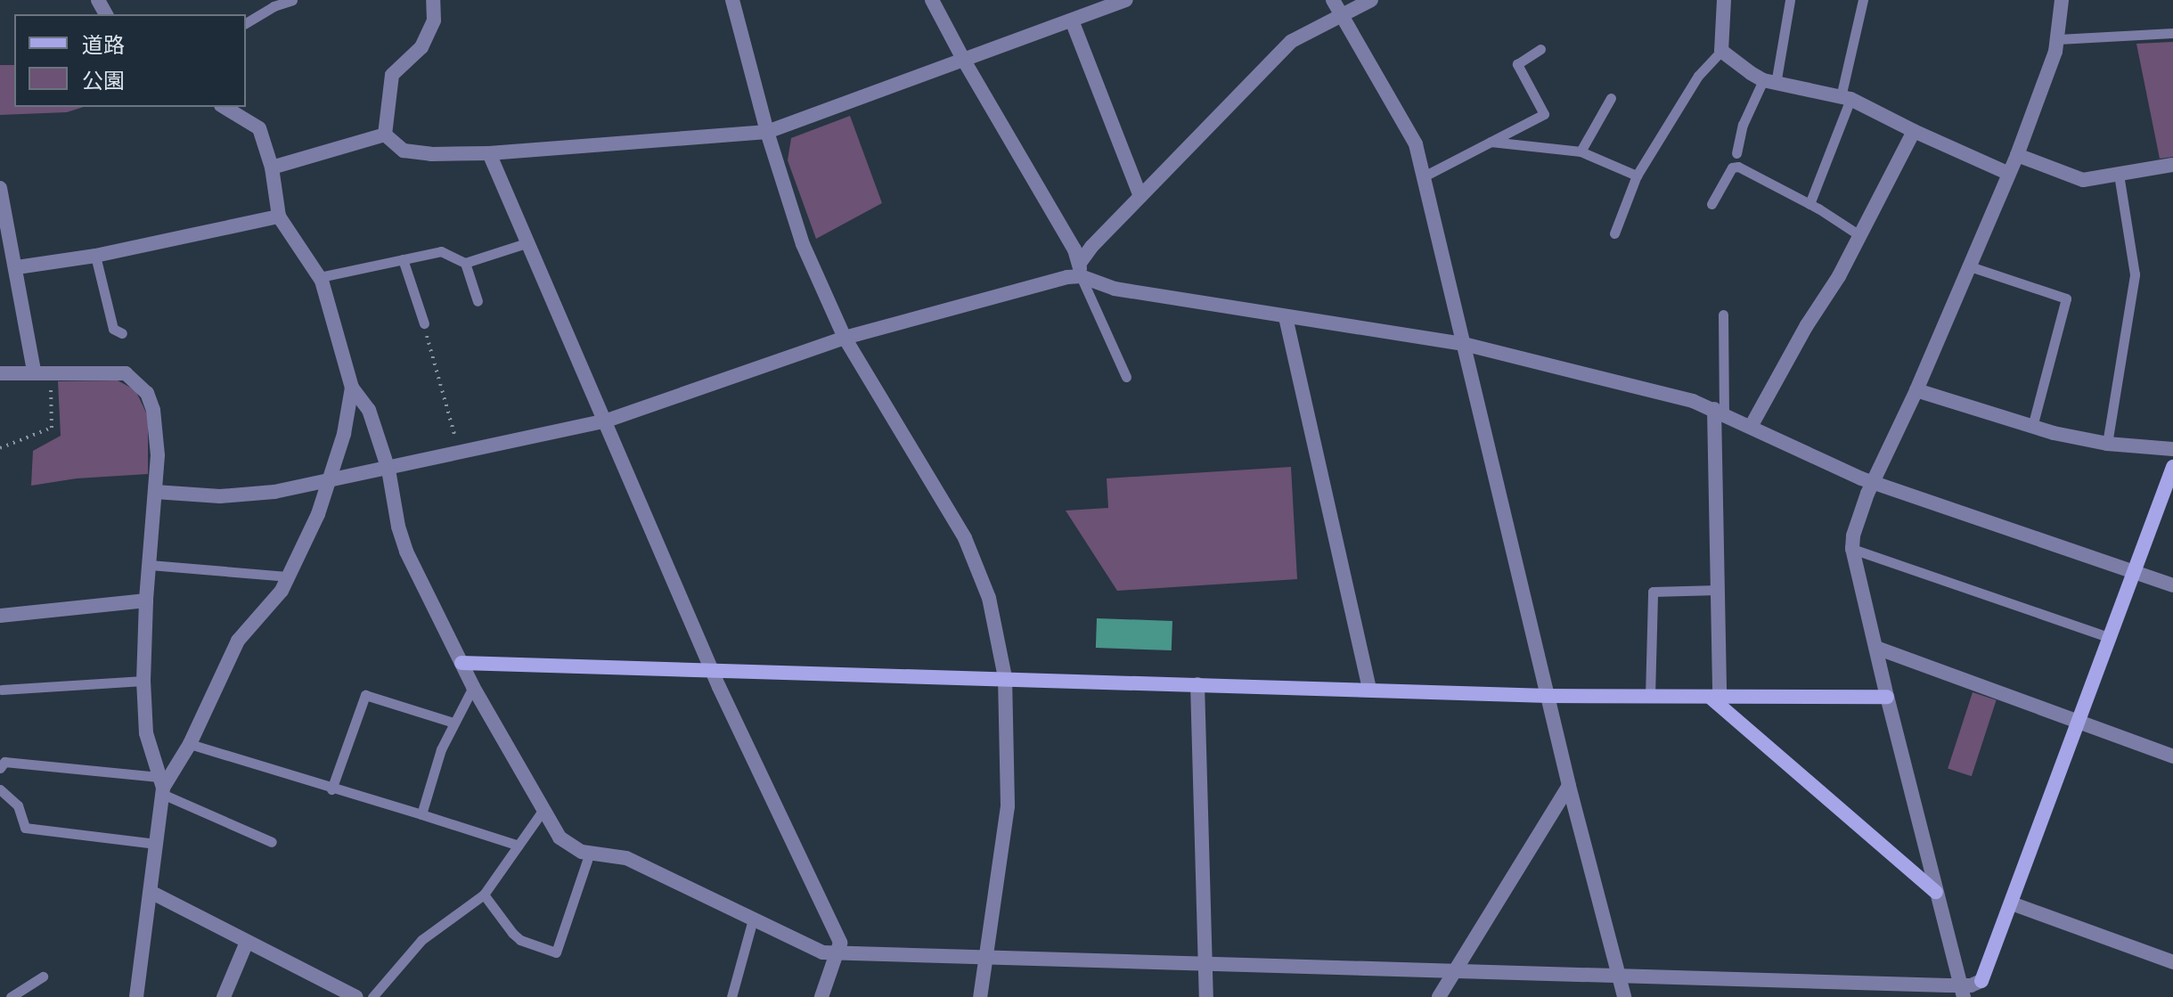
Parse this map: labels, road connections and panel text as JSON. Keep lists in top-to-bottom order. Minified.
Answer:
{"legend":["道路","公園"]}
